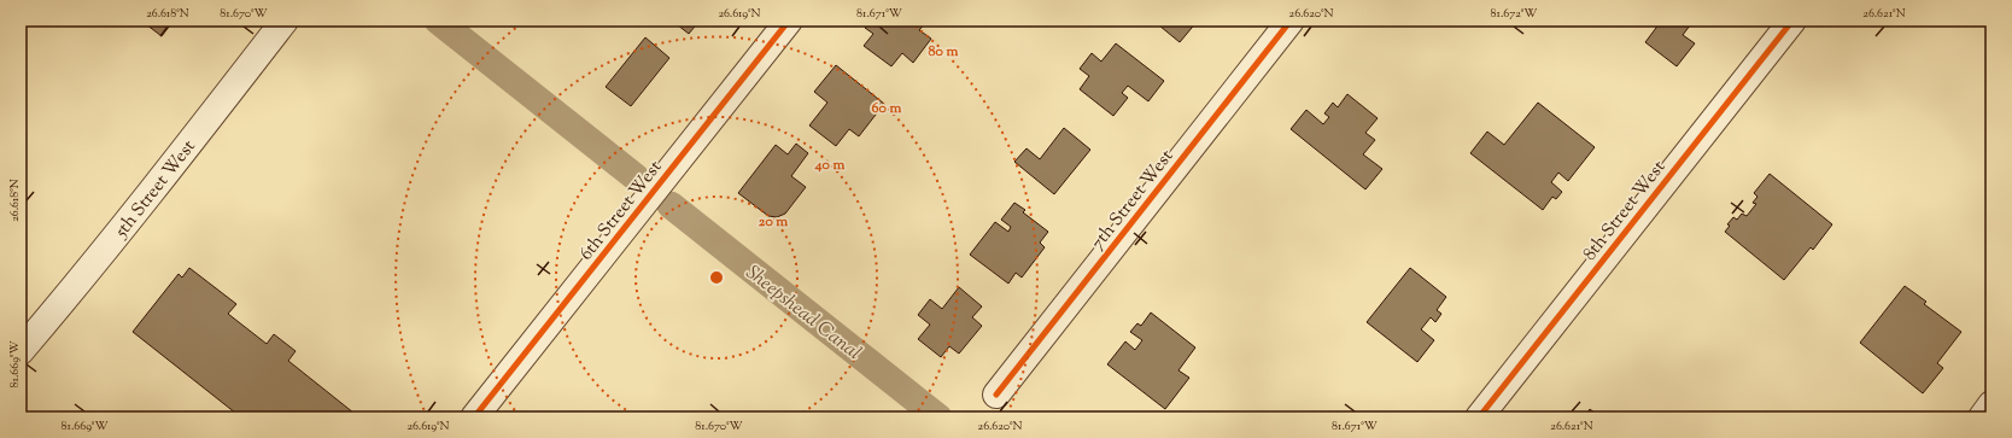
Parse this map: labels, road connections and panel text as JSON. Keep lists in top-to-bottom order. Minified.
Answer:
{"streets":{"street":["5th Street West","7th Street West","6th Street West","8th Street West"]},"water":["Sheepshead Canal"],"coordinates":["26.618°N","81.670°W","26.619°N","81.671°W","26.620°N","81.672°W","26.621°N","81.669°W"],"rings":["80 m","60 m","40 m","20 m"]}
